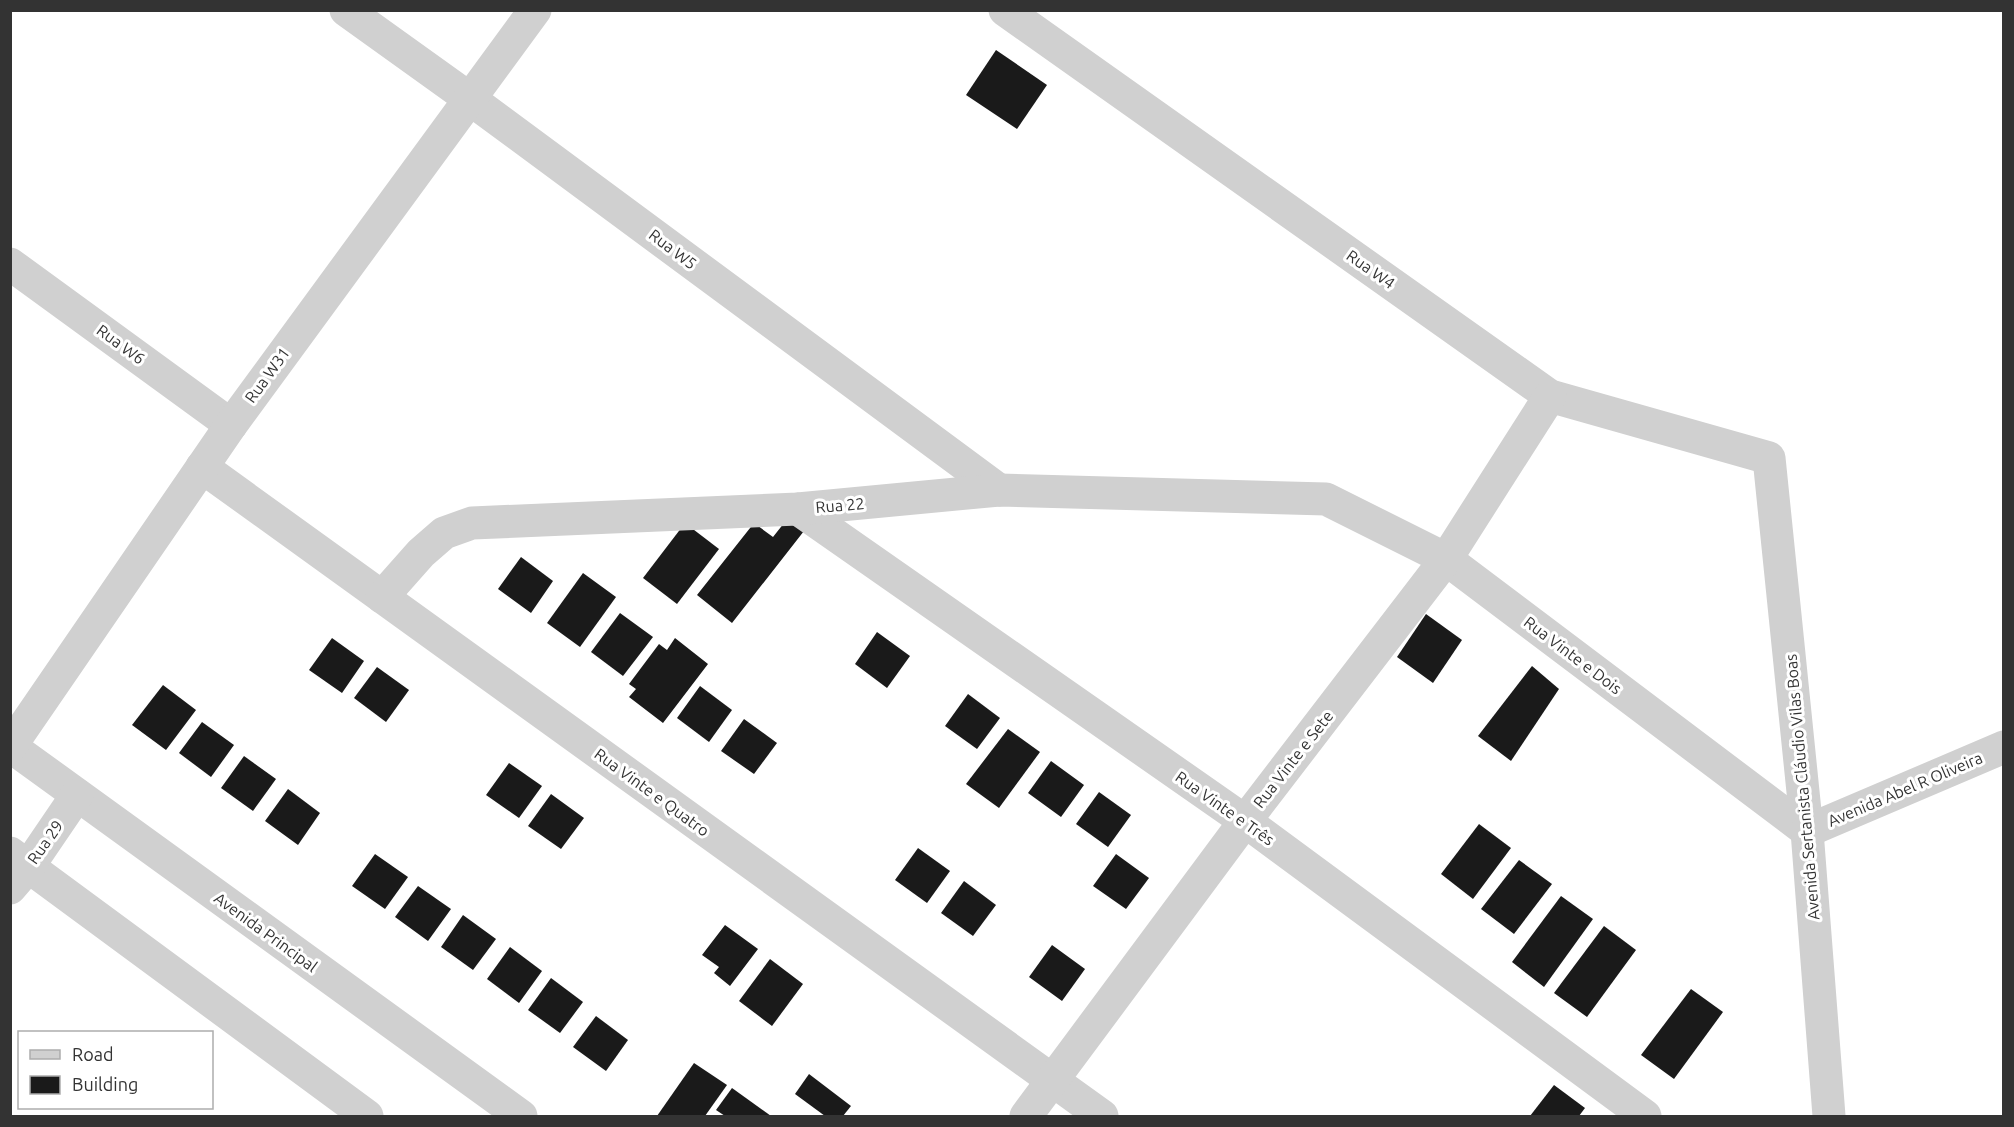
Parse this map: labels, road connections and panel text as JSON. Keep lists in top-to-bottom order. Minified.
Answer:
{"streets":{"street":["Rua W5","Rua W4","Rua W6","Rua W31","Rua 22","Rua Vinte e Dois","Rua Vinte e Sete","Avenida Sertanista Cláudio Vilas Boas","Avenida Abel R Oliveira","Rua Vinte e Quatro","Rua Vinte e Três","Rua 29","Avenida Principal"]},"crossings":[["Rua W5","Rua W31"],["Rua W5","Rua 22"],["Rua W4","Rua Vinte e Sete"],["Rua W4","Avenida Sertanista Cláudio Vilas Boas"],["Rua W6","Rua W31"],["Rua W31","Rua Vinte e Quatro"],["Rua W31","Avenida Principal"],["Rua 22","Rua Vinte e Dois"],["Rua 22","Rua Vinte e Quatro"],["Rua 22","Rua Vinte e Três"],["Rua Vinte e Dois","Rua Vinte e Sete"],["Rua Vinte e Dois","Avenida Sertanista Cláudio Vilas Boas"],["Rua Vinte e Dois","Avenida Abel R Oliveira"],["Rua Vinte e Sete","Rua Vinte e Quatro"],["Rua Vinte e Sete","Rua Vinte e Três"],["Avenida Sertanista Cláudio Vilas Boas","Avenida Abel R Oliveira"],["Rua 29","Avenida Principal"]],"legend":["Road","Building"]}
